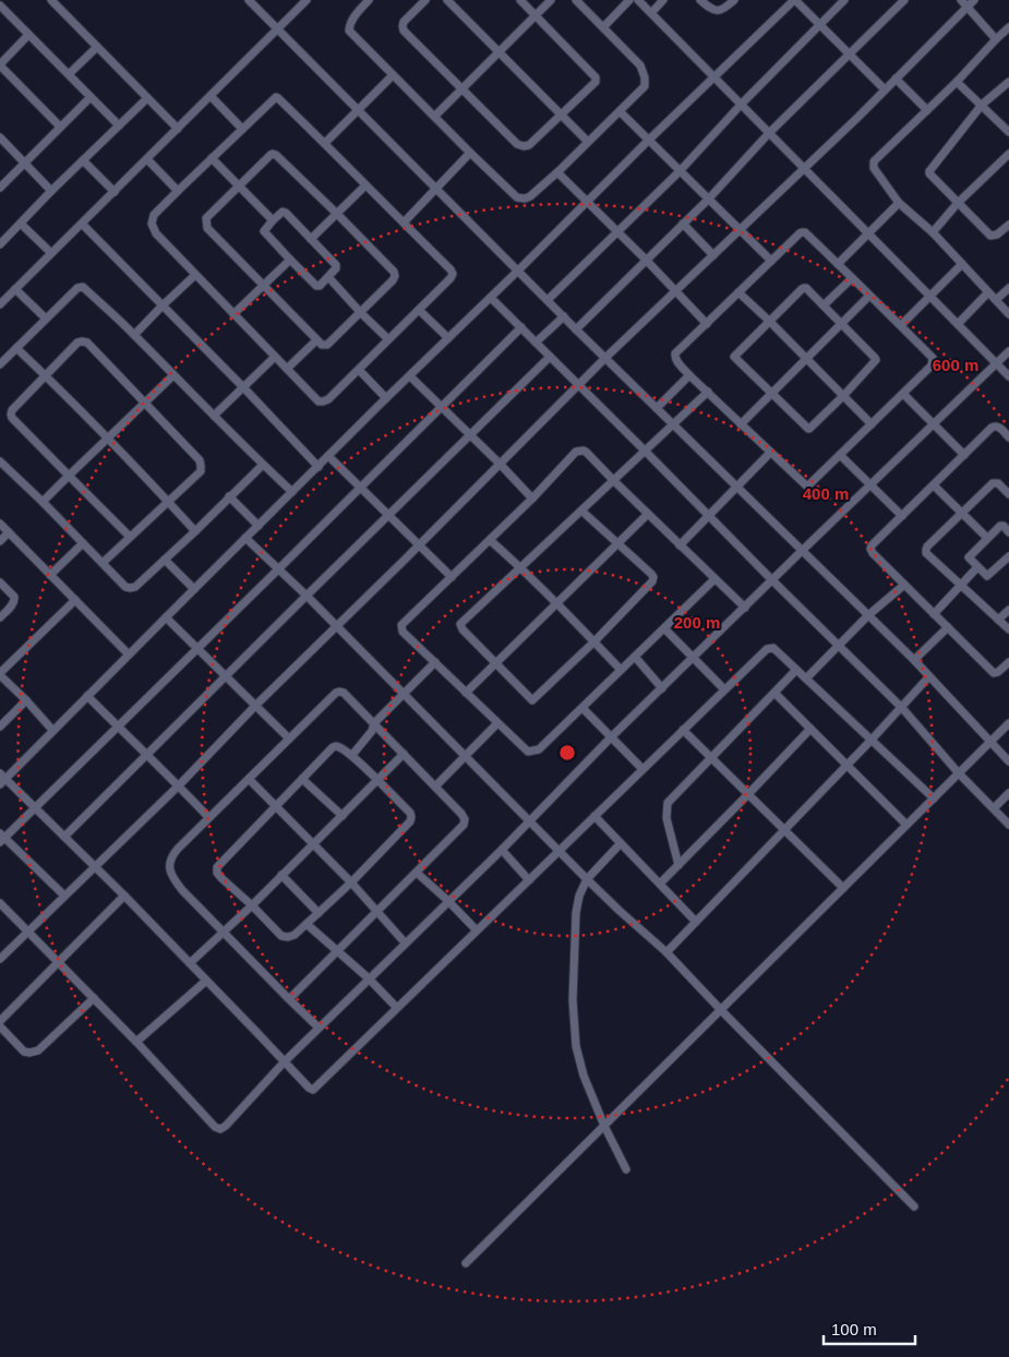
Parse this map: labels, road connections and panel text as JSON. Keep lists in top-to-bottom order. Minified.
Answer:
{"scale_bar":"100 m","rings":["600 m","400 m","200 m"]}
